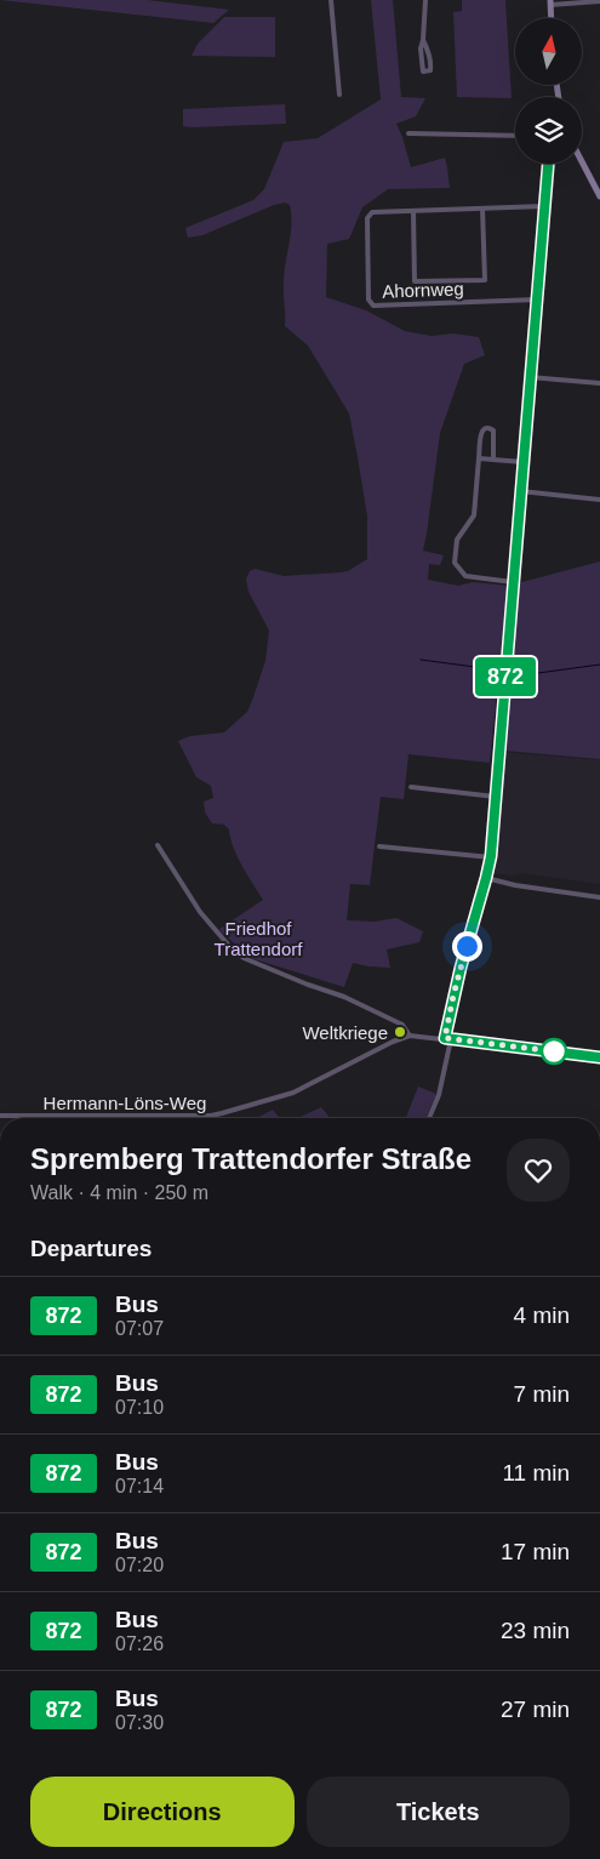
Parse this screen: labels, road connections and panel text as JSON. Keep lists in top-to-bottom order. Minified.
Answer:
{"streets":{"street":["Ahornweg","Hermann-Löns-Weg"]},"parks":["Friedhof Trattendorf"],"places":["Weltkriege"],"lines":["bus line 872"],"north":"top","page":{"on_map":"872","heading":[["Spremberg Trattendorfer Straße","Walk · 4 min · 250 m"],"Departures"],"list":[{"mark":"872","name":"Bus","note":"07:07","value":"4 min"},{"mark":"872","name":"Bus","note":"07:10","value":"7 min"},{"mark":"872","name":"Bus","note":"07:14","value":"11 min"},{"mark":"872","name":"Bus","note":"07:20","value":"17 min"},{"mark":"872","name":"Bus","note":"07:26","value":"23 min"},{"mark":"872","name":"Bus","note":"07:30","value":"27 min"}],"buttons":["Directions","Tickets"]}}
